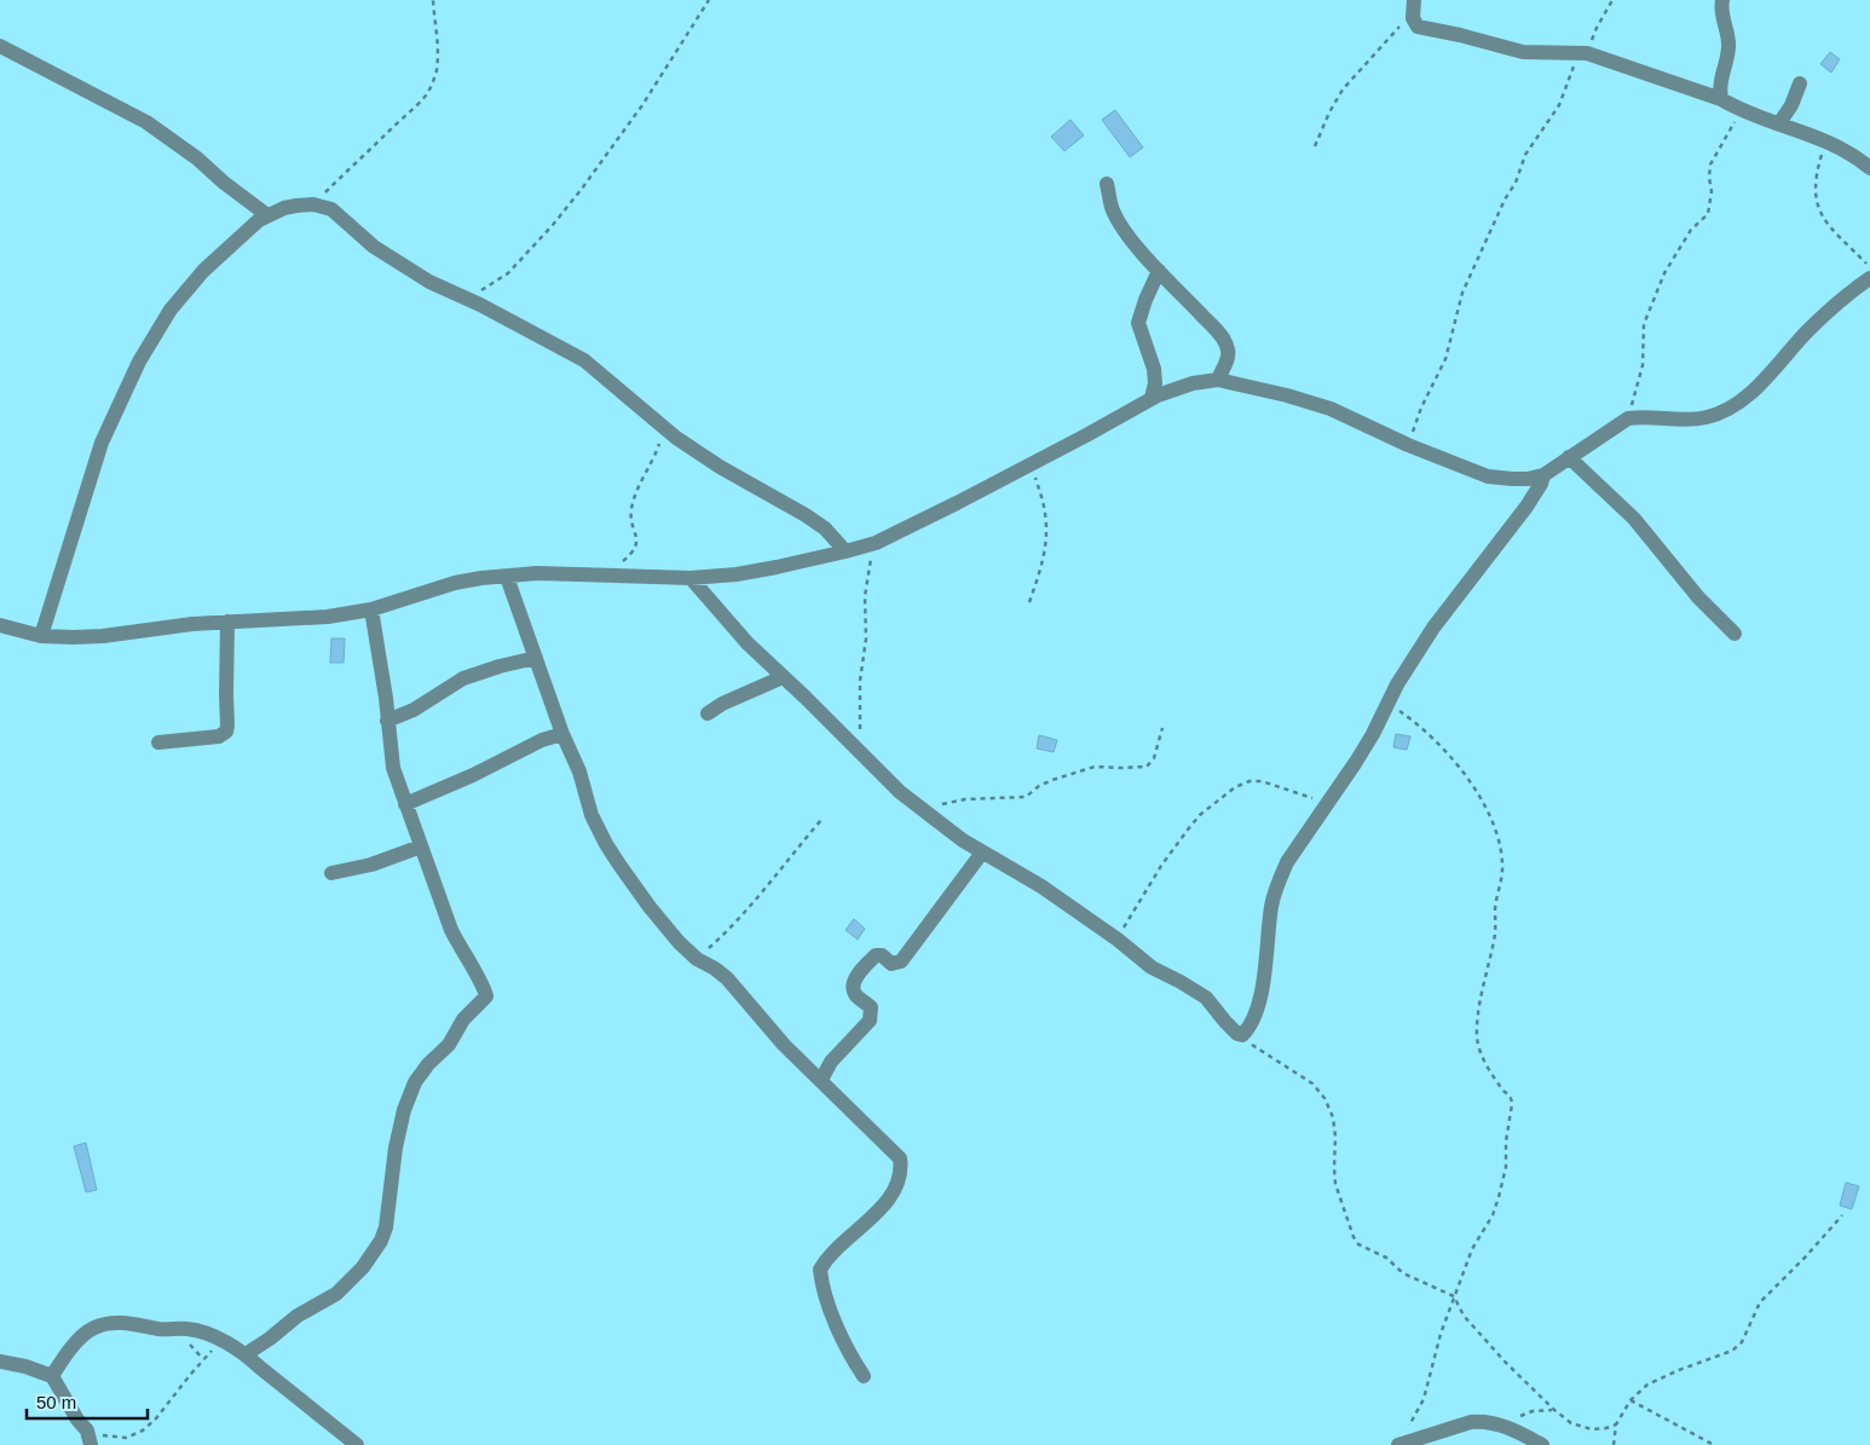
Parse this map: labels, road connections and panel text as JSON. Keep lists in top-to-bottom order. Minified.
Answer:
{"scale_bar":"50 m"}
